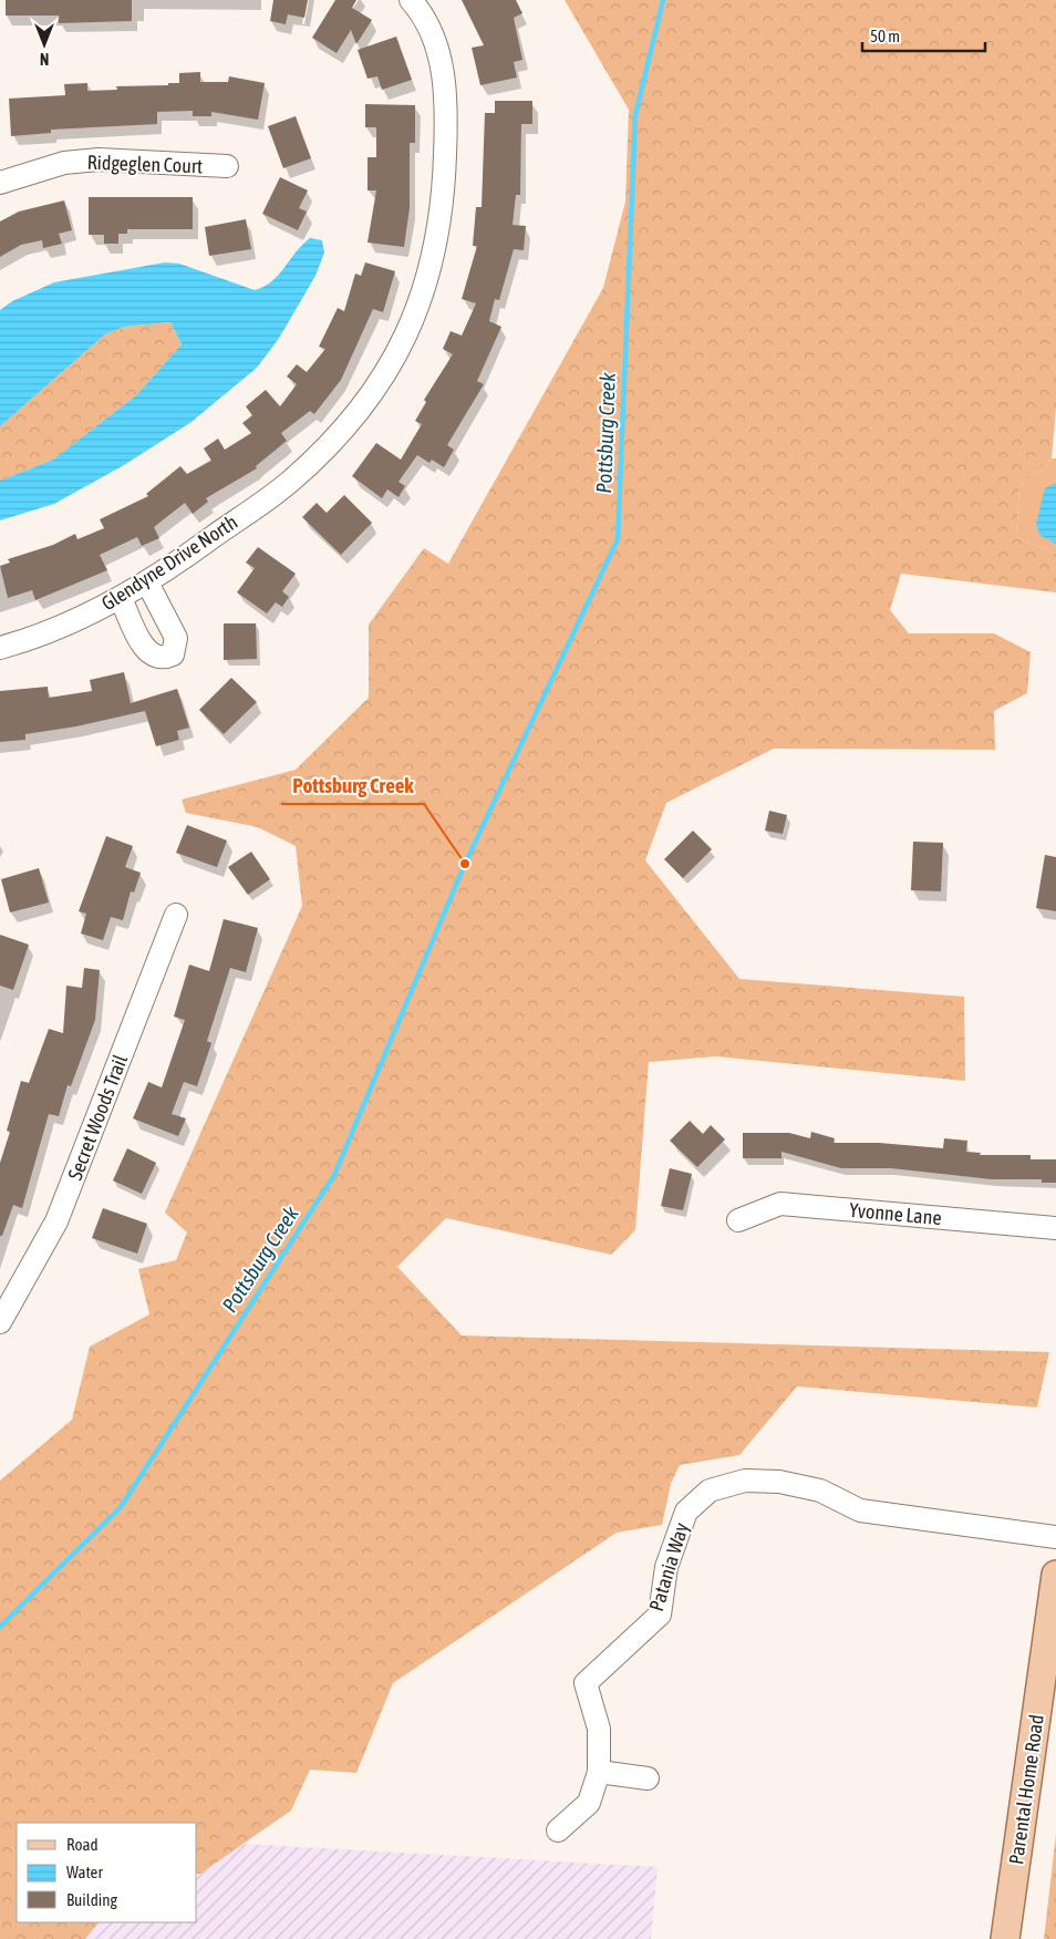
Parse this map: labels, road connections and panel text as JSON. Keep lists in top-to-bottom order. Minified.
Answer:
{"streets":{"main road":["Parental Home Road"],"street":["Ridgeglen Court","Glendyne Drive North","Secret Woods Trail","Yvonne Lane","Patania Way"]},"water":["Pottsburg Creek"],"places":["Pottsburg Creek"],"legend":["Road","Water","Building"],"scale_bar":"50 m","north":"bottom"}
